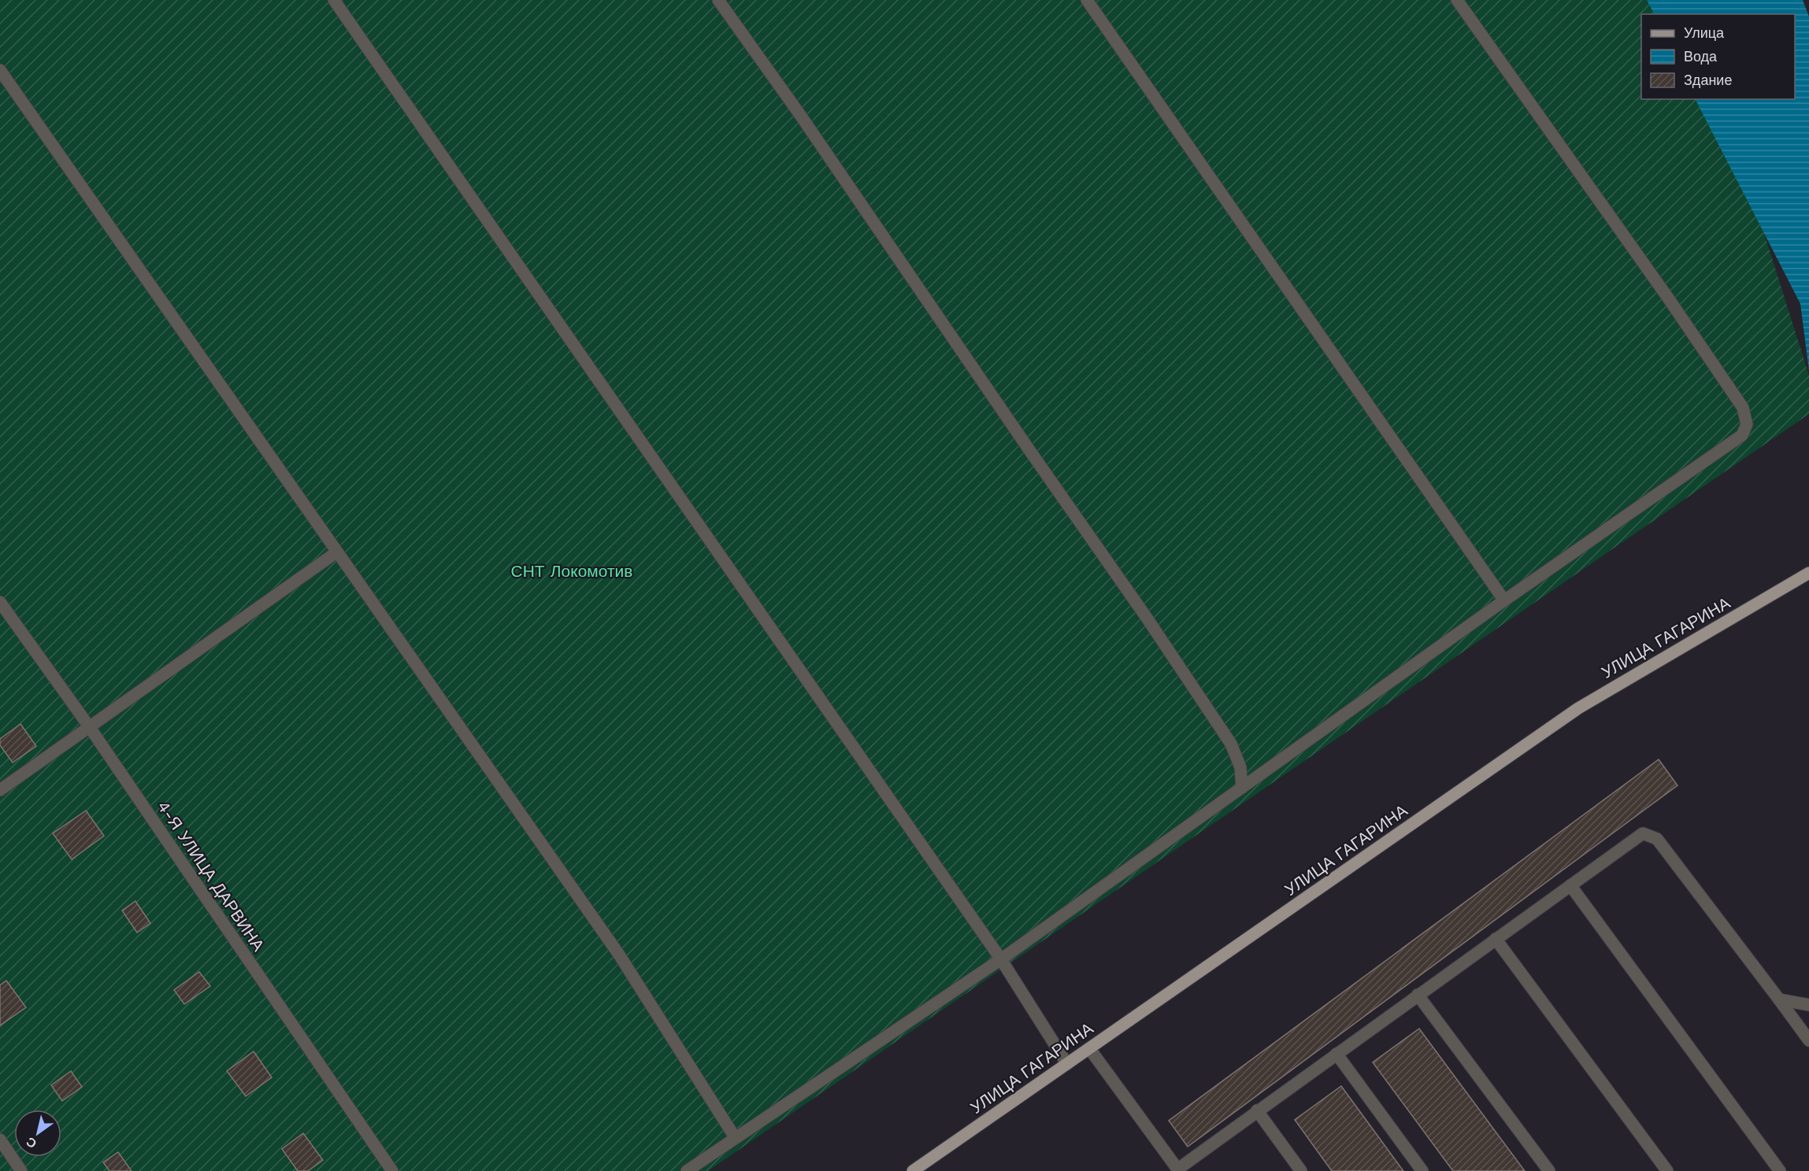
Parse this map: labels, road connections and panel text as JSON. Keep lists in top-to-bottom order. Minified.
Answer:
{"streets":{"main road":["УЛИЦА ГАГАРИНА"],"street":["4-Я УЛИЦА ДАРВИНА"]},"parks":["СНТ Локомотив"],"legend":["Улица","Вода","Здание"],"north":"bottom left"}
